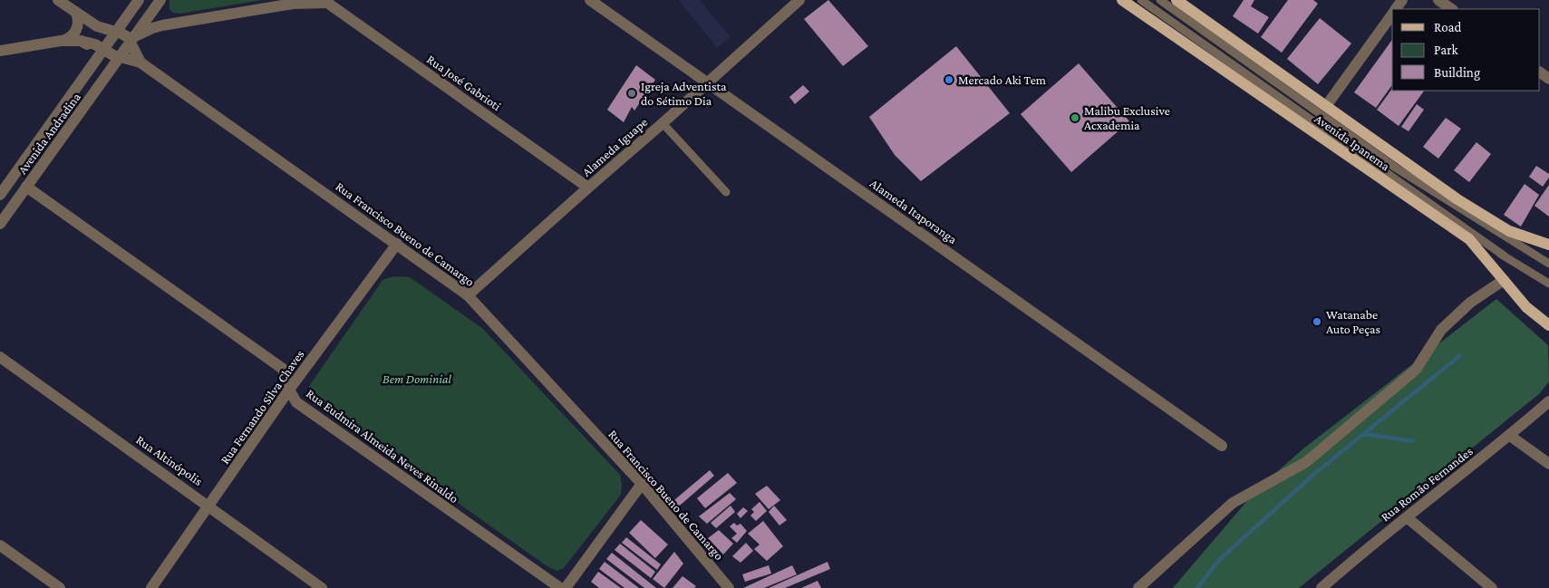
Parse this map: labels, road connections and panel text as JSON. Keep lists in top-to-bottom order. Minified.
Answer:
{"streets":{"main road":["Avenida Ipanema"],"street":["Rua José Gabrioti","Avenida Andradina","Alameda Iguape","Alameda Itaporanga","Rua Francisco Bueno de Camargo","Rua Fernando Silva Chaves","Rua Eudmira Almeida Neves Rinaldo","Rua Altinópolis","Rua Romão Fernandes"]},"crossings":[["Rua José Gabrioti","Alameda Iguape"],["Avenida Andradina","Rua Francisco Bueno de Camargo"],["Avenida Andradina","Rua Eudmira Almeida Neves Rinaldo"],["Alameda Iguape","Alameda Itaporanga"],["Alameda Iguape","Rua Francisco Bueno de Camargo"],["Rua Francisco Bueno de Camargo","Rua Fernando Silva Chaves"],["Rua Fernando Silva Chaves","Rua Eudmira Almeida Neves Rinaldo"],["Rua Fernando Silva Chaves","Rua Altinópolis"]],"parks":["Bem Dominial"],"places":["Mercado Aki Tem","Igreja Adventista do Sétimo Dia","Malibu Exclusive Acxademia","Watanabe Auto Peças"],"legend":["Road","Park","Building"]}
